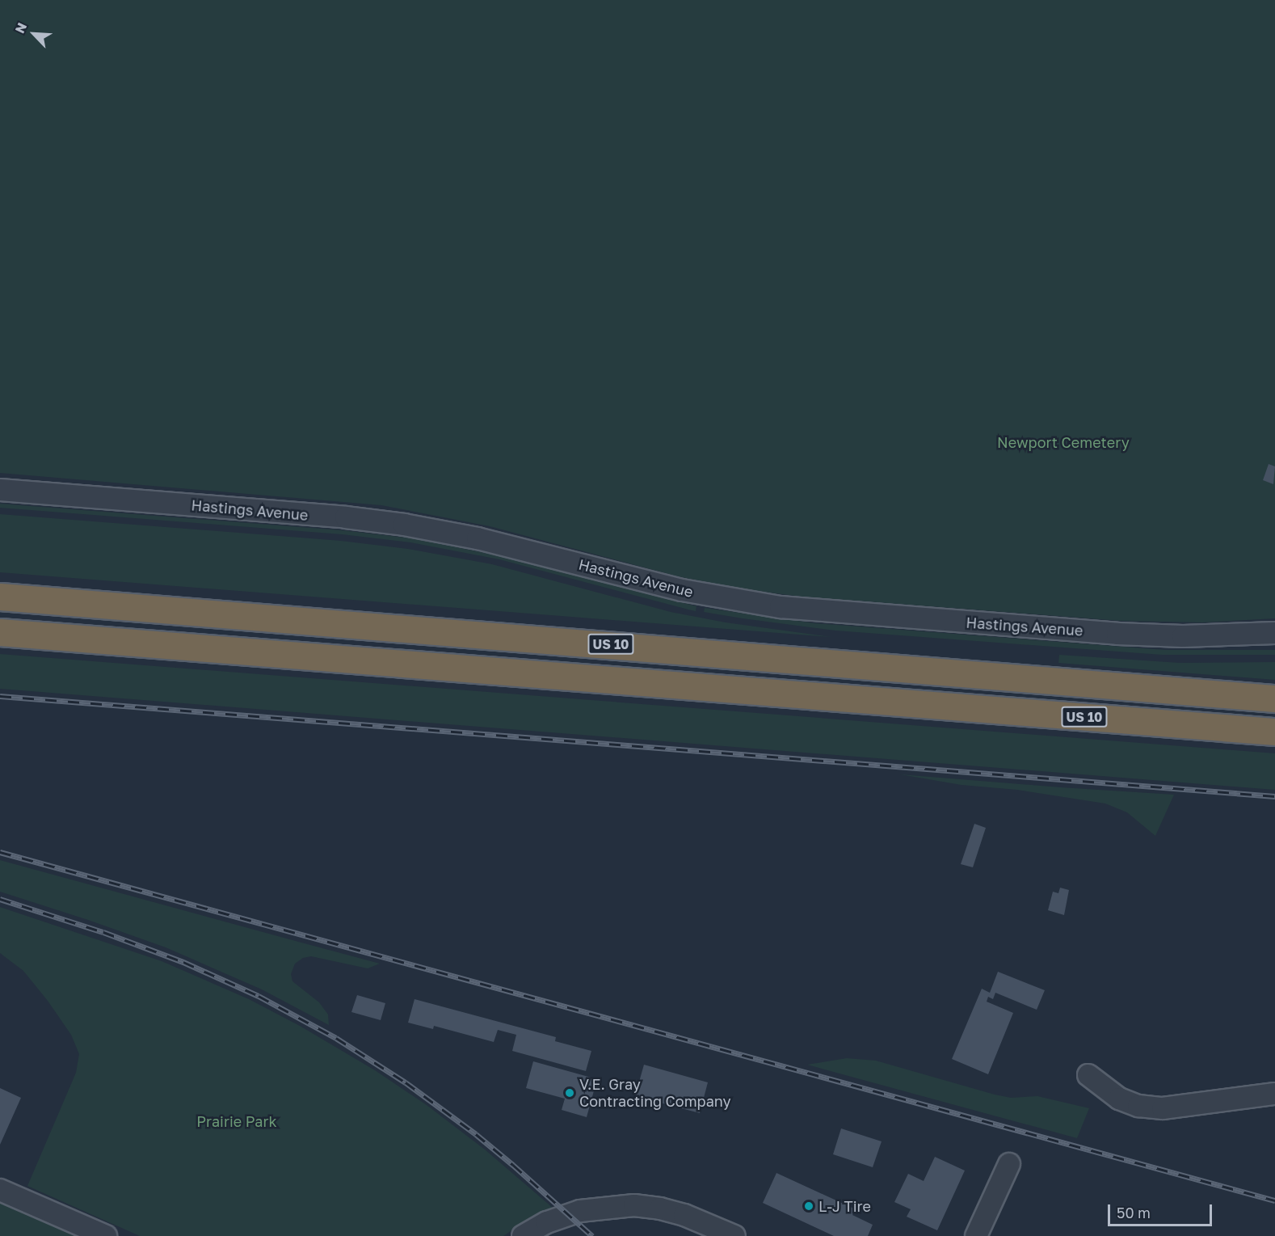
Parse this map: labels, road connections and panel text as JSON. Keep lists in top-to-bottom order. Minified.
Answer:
{"streets":{"highway":["US 10"],"street":["Hastings Avenue"]},"parks":["Newport Cemetery","Prairie Park"],"places":["V.E. Gray Contracting Company","L-J Tire"],"scale_bar":"50 m","north":"top left"}
